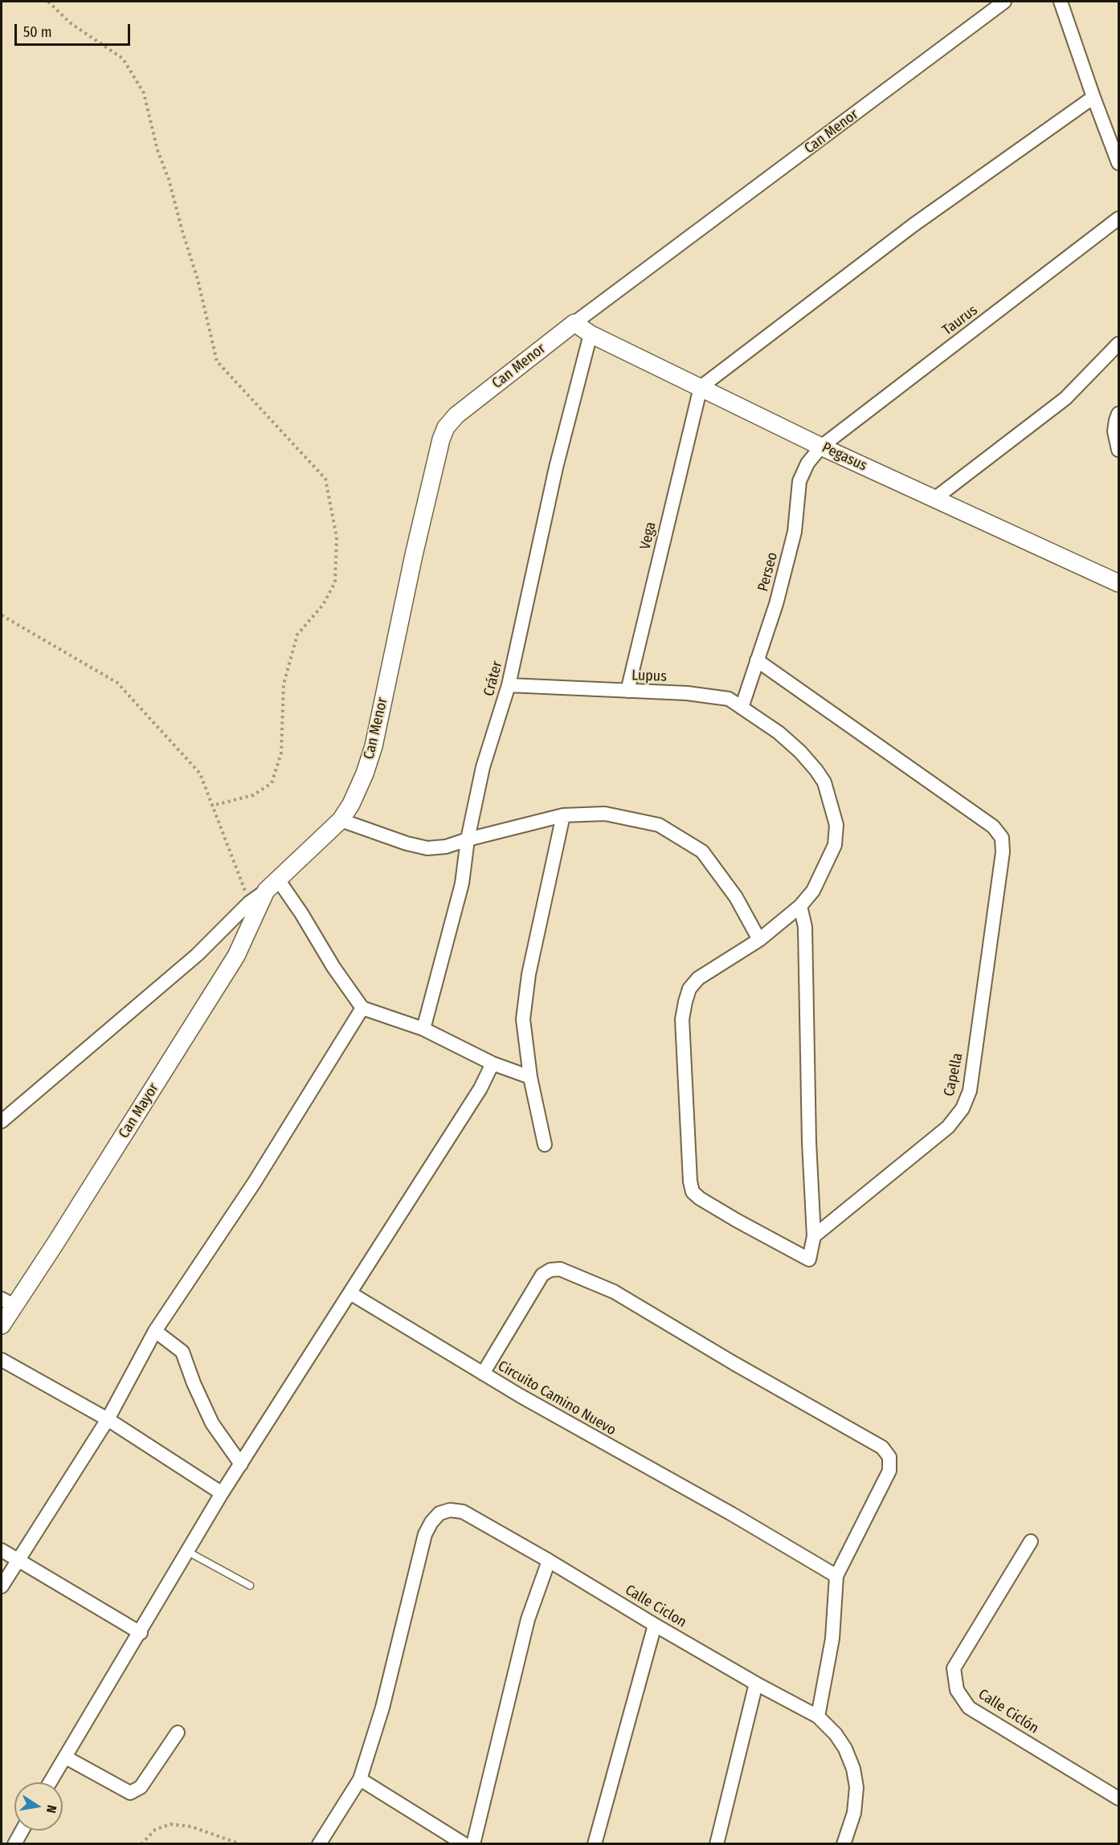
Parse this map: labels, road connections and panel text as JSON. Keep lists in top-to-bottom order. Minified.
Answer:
{"streets":{"street":["Can Menor","Taurus","Pegasus","Vega","Perseo","Lupus","Cráter","Capella","Can Mayor","Circuito Camino Nuevo","Calle Ciclon","Calle Ciclón"]},"crossings":[["Can Menor","Pegasus"],["Can Menor","Can Mayor"],["Taurus","Pegasus"],["Taurus","Perseo"],["Pegasus","Vega"],["Pegasus","Perseo"],["Pegasus","Cráter"],["Vega","Lupus"],["Perseo","Lupus"],["Perseo","Capella"],["Lupus","Cráter"],["Lupus","Capella"]],"scale_bar":"50 m","north":"right"}
